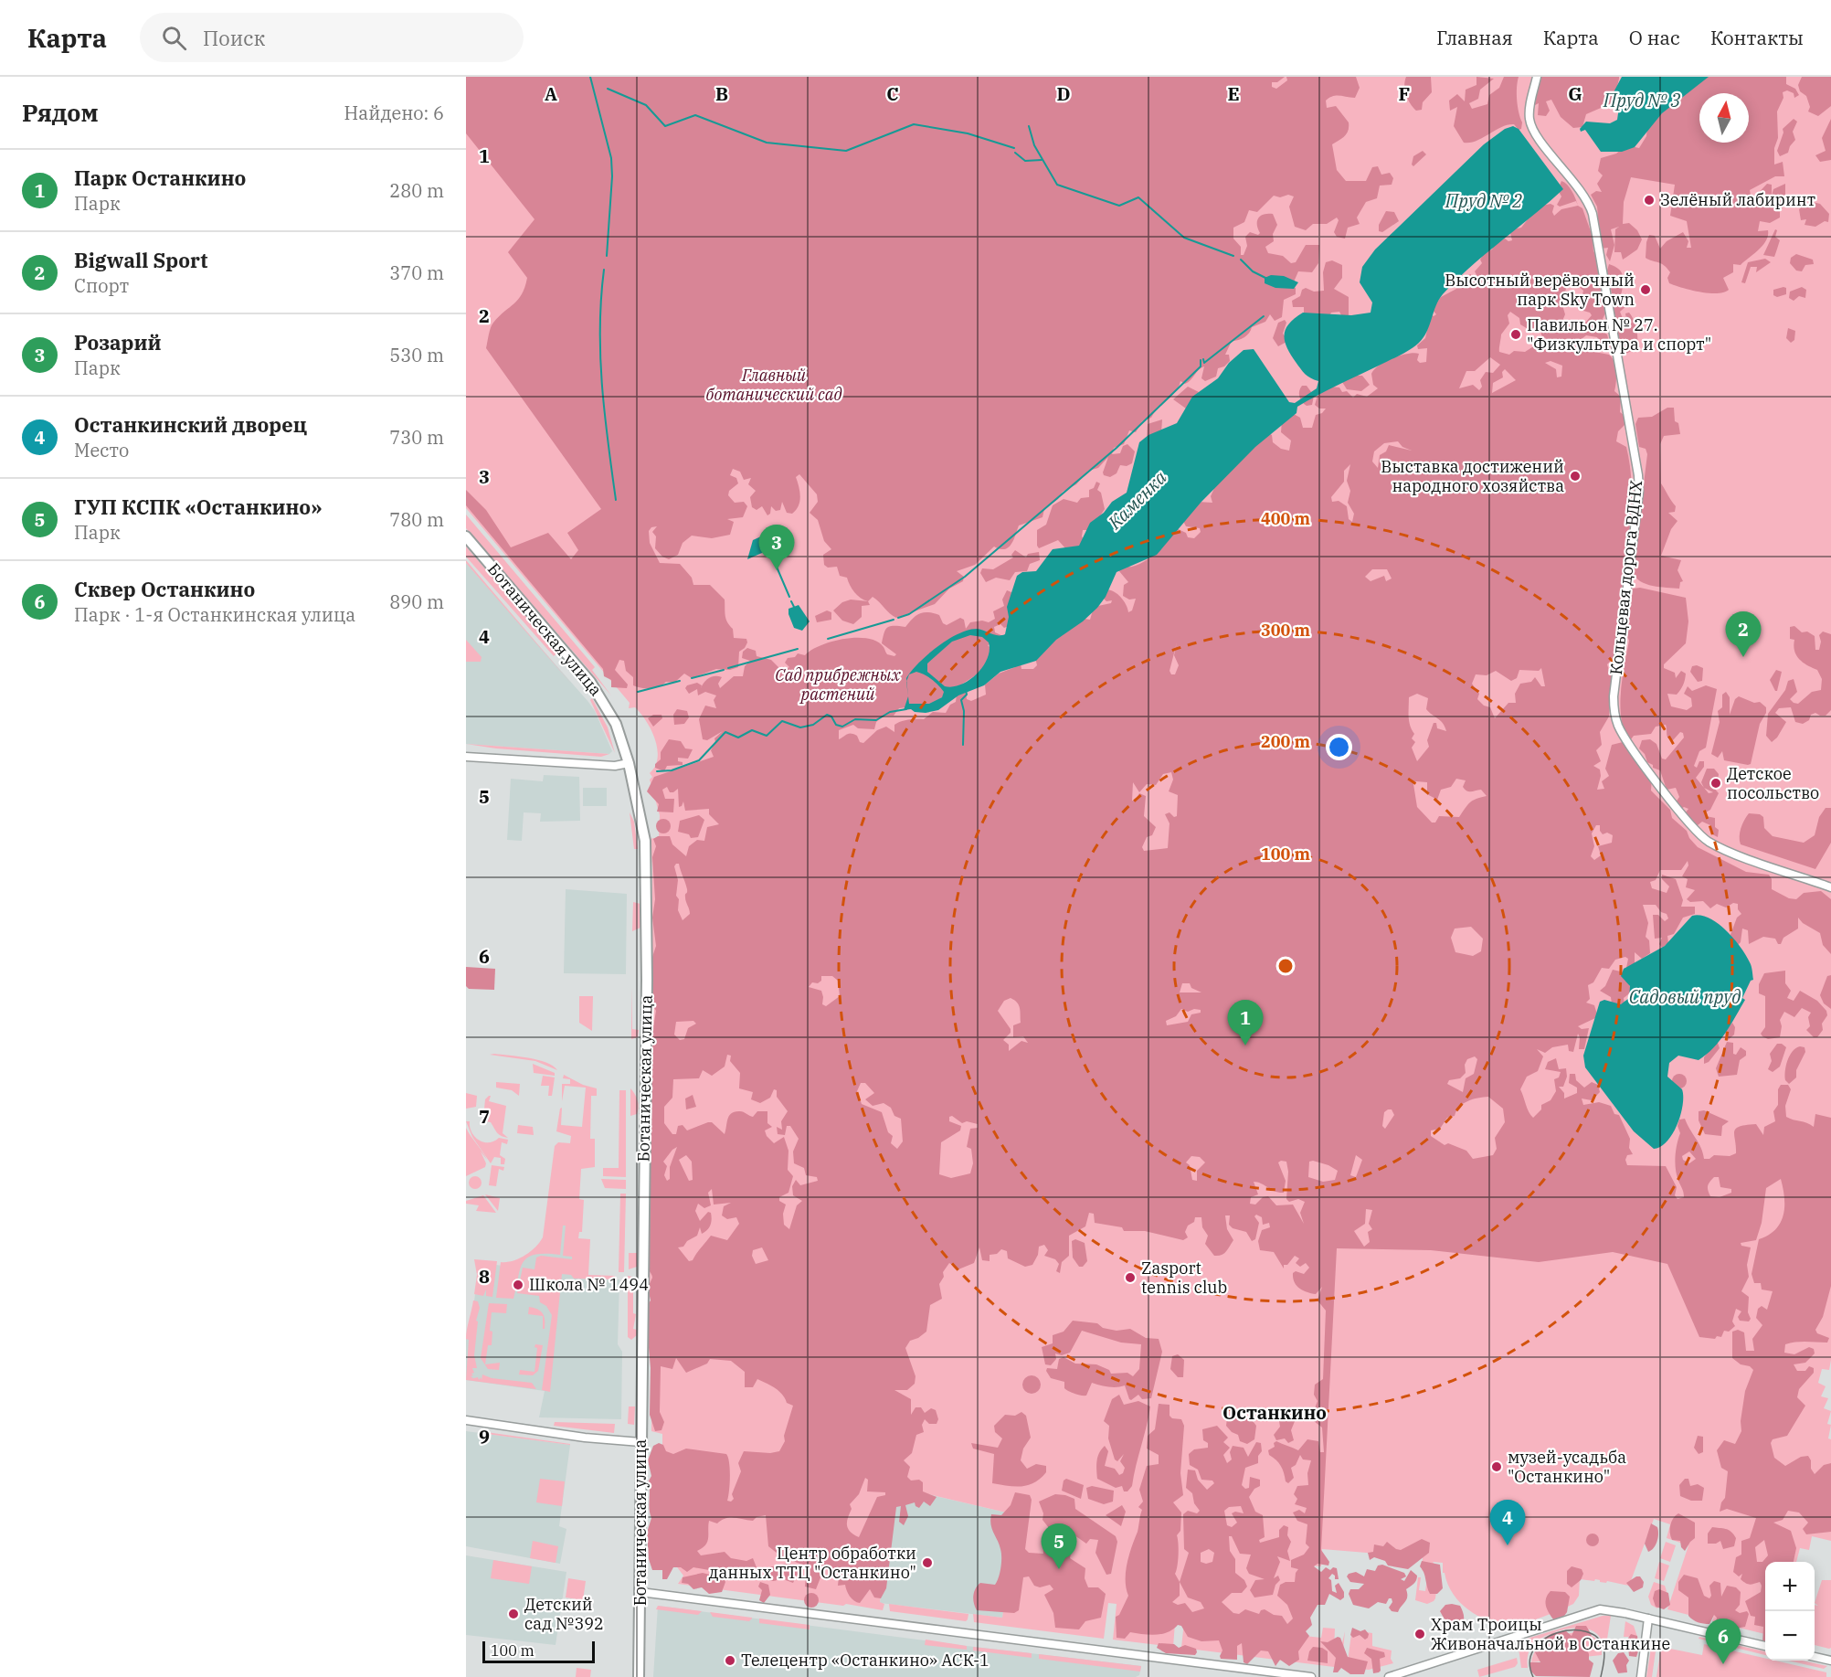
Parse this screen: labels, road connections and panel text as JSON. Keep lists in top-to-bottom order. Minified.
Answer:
{"streets":{"main road":["Ботаническая улица"],"street":["Кольцевая дорога ВДНХ"]},"districts":["Останкино"],"water":["Пруд № 3","Пруд № 2","Каменка","Садовый пруд"],"parks":["Главный ботанический сад","Сад прибрежных растений"],"places":["Зелёный лабиринт","Высотный верёвочный парк Sky Town","Павильон № 27. \"Физкультура и спорт\"","Выставка достижений народного хозяйства","Детское посольство","Zasport tennis club","Школа № 1494","музей-усадьба \"Останкино\"","Центр обработки данных ТТЦ \"Останкино\"","Детский сад №392","Храм Троицы Живоначальной в Останкине","Телецентр «Останкино» АСК-1"],"scale_bar":"100 m","north":"top","page":{"header":"Карта","search":"Поиск","nav":["Главная","Карта","О нас","Контакты"],"heading":["Рядом","Найдено: 6"],"list":[{"mark":"1","name":"Парк Останкино","note":"Парк","value":"280 m"},{"mark":"2","name":"Bigwall Sport","note":"Спорт","value":"370 m"},{"mark":"3","name":"Розарий","note":"Парк","value":"530 m"},{"mark":"4","name":"Останкинский дворец","note":"Место","value":"730 m"},{"mark":"5","name":"ГУП КСПК «Останкино»","note":"Парк","value":"780 m"},{"mark":"6","name":"Сквер Останкино","note":"Парк · 1-я Останкинская улица","value":"890 m"}],"pins":["3","2","1","4","5","6"],"map_buttons":["+","−"],"scale":"100 m"},"grid":{"columns":["A","B","C","D","E","F","G"],"rows":["1","2","3","4","5","6","7","8","9"]},"rings":["400 m","300 m","200 m","100 m"]}
